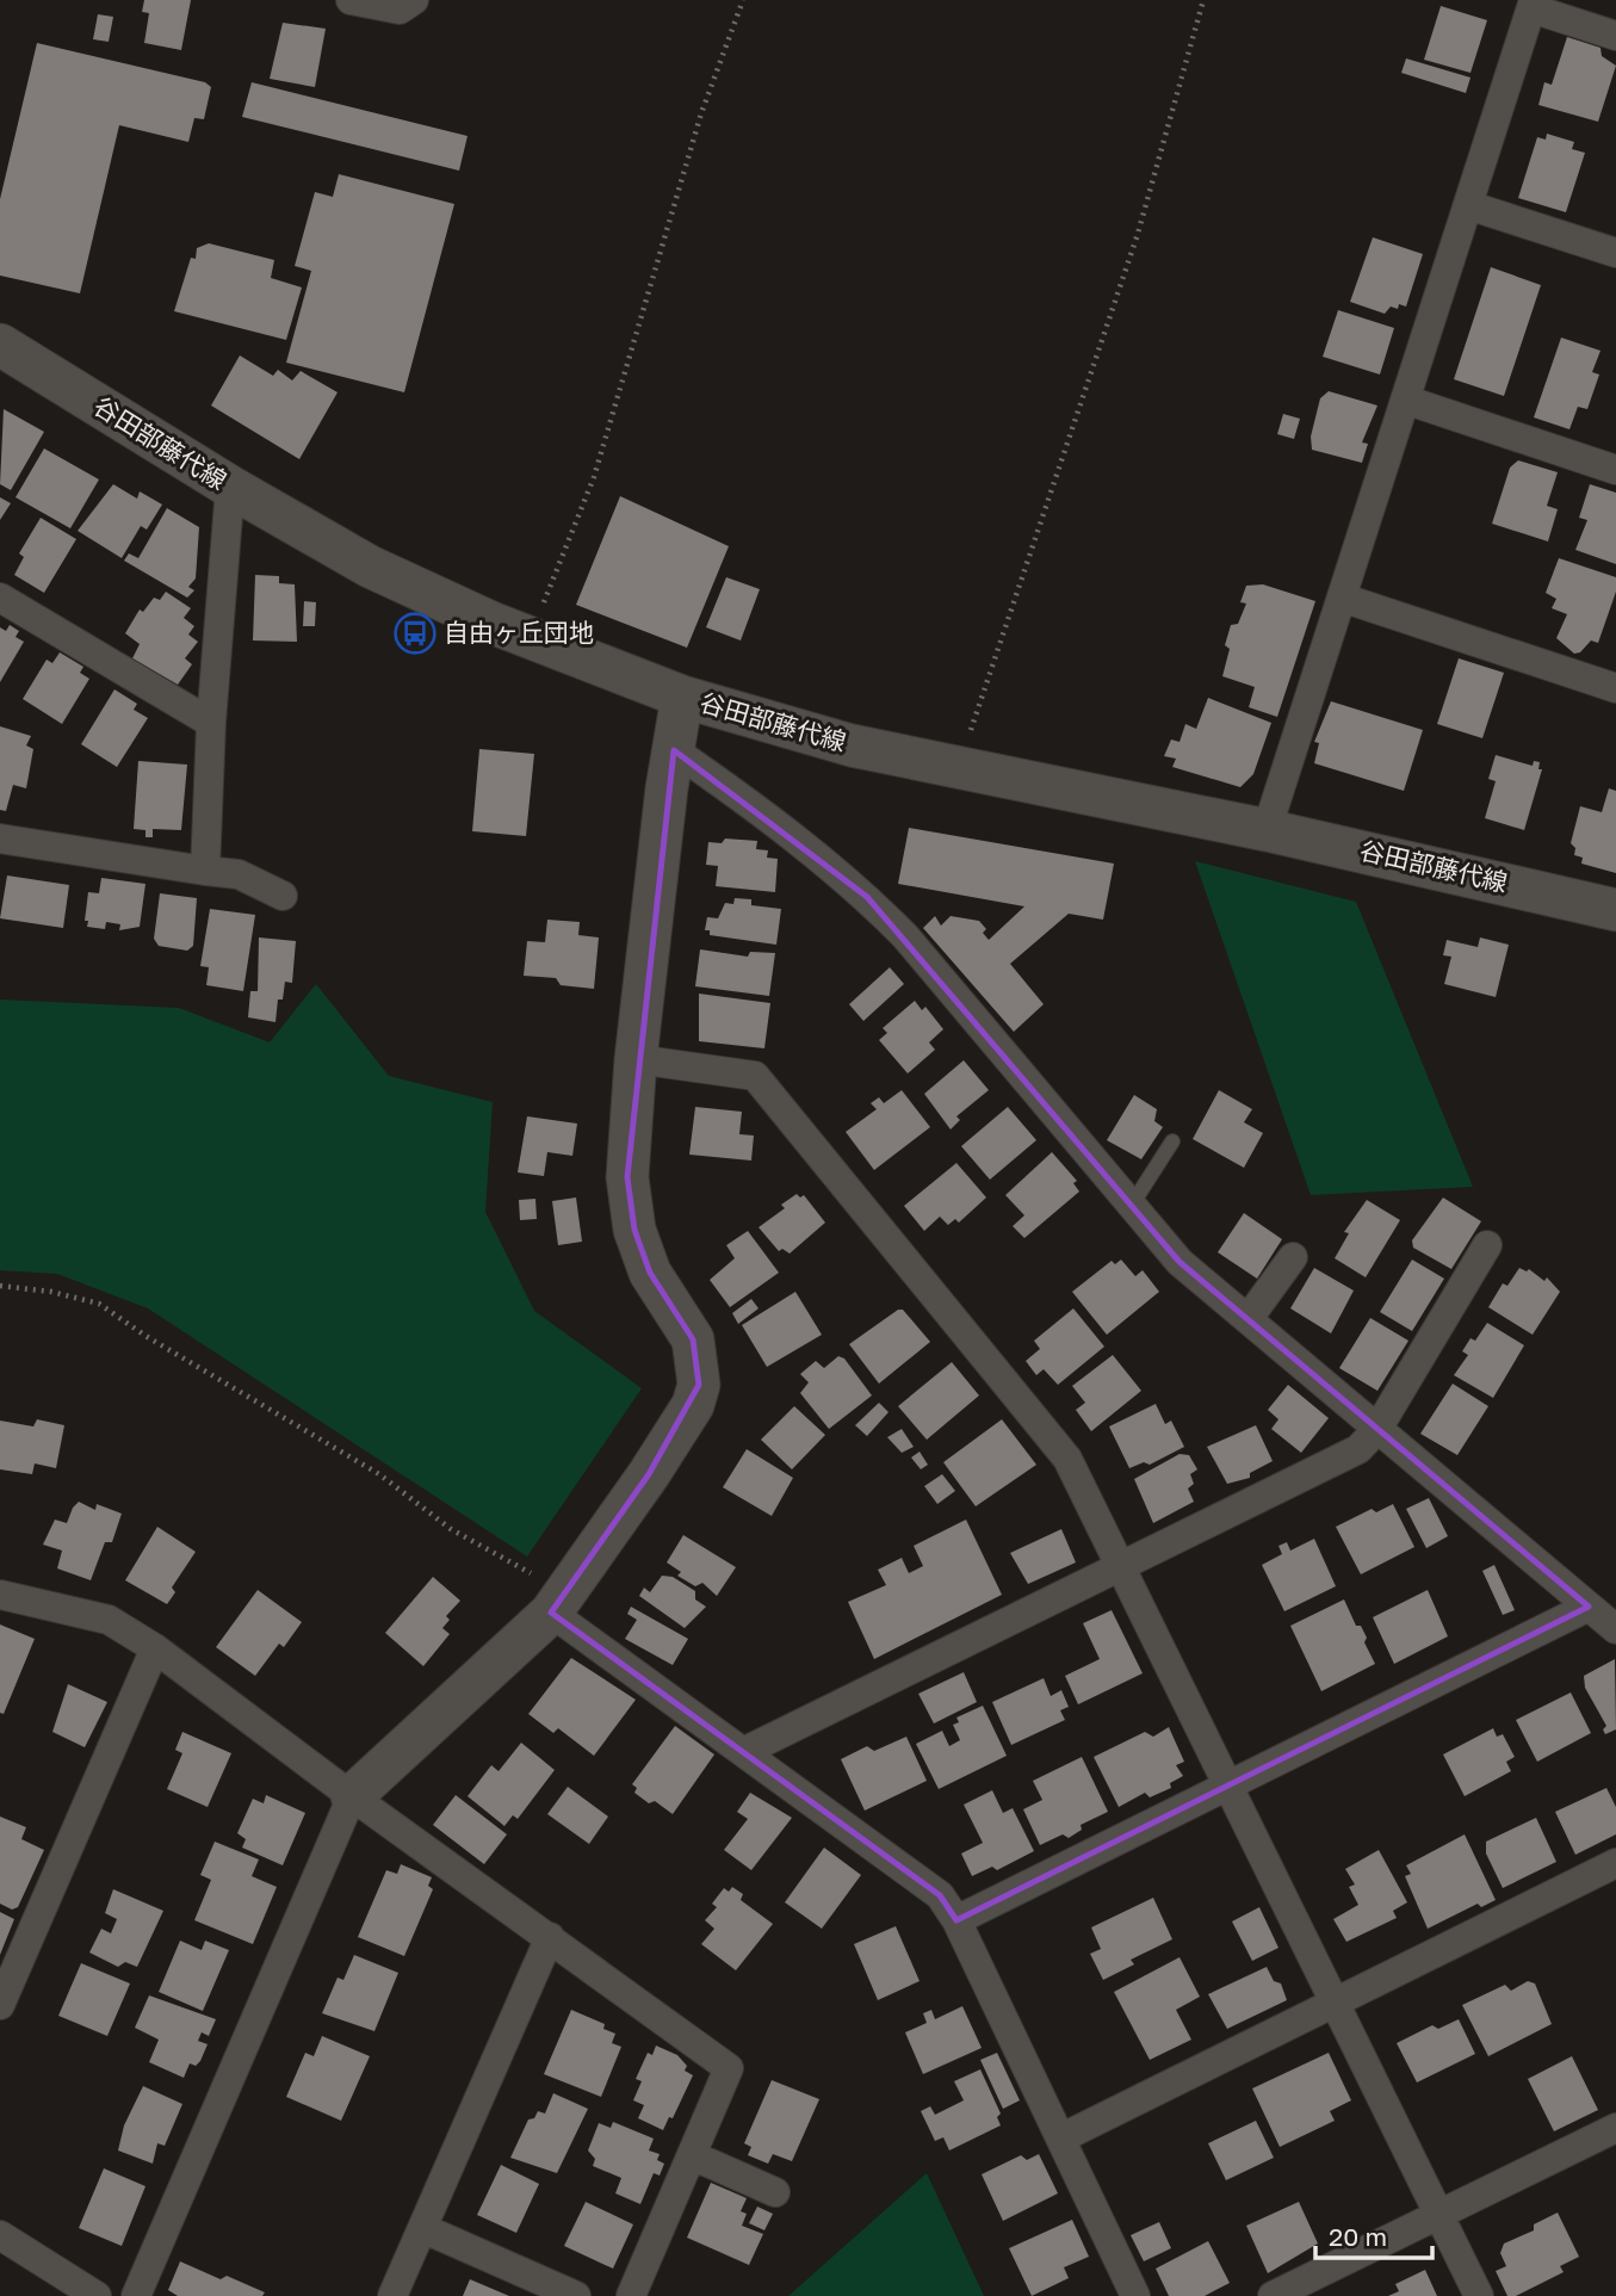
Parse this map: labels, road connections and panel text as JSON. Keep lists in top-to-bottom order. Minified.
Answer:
{"streets":{"main road":["谷田部藤代線"]},"places":{"bus stop":["自由ヶ丘団地"]},"scale_bar":"20 m"}
